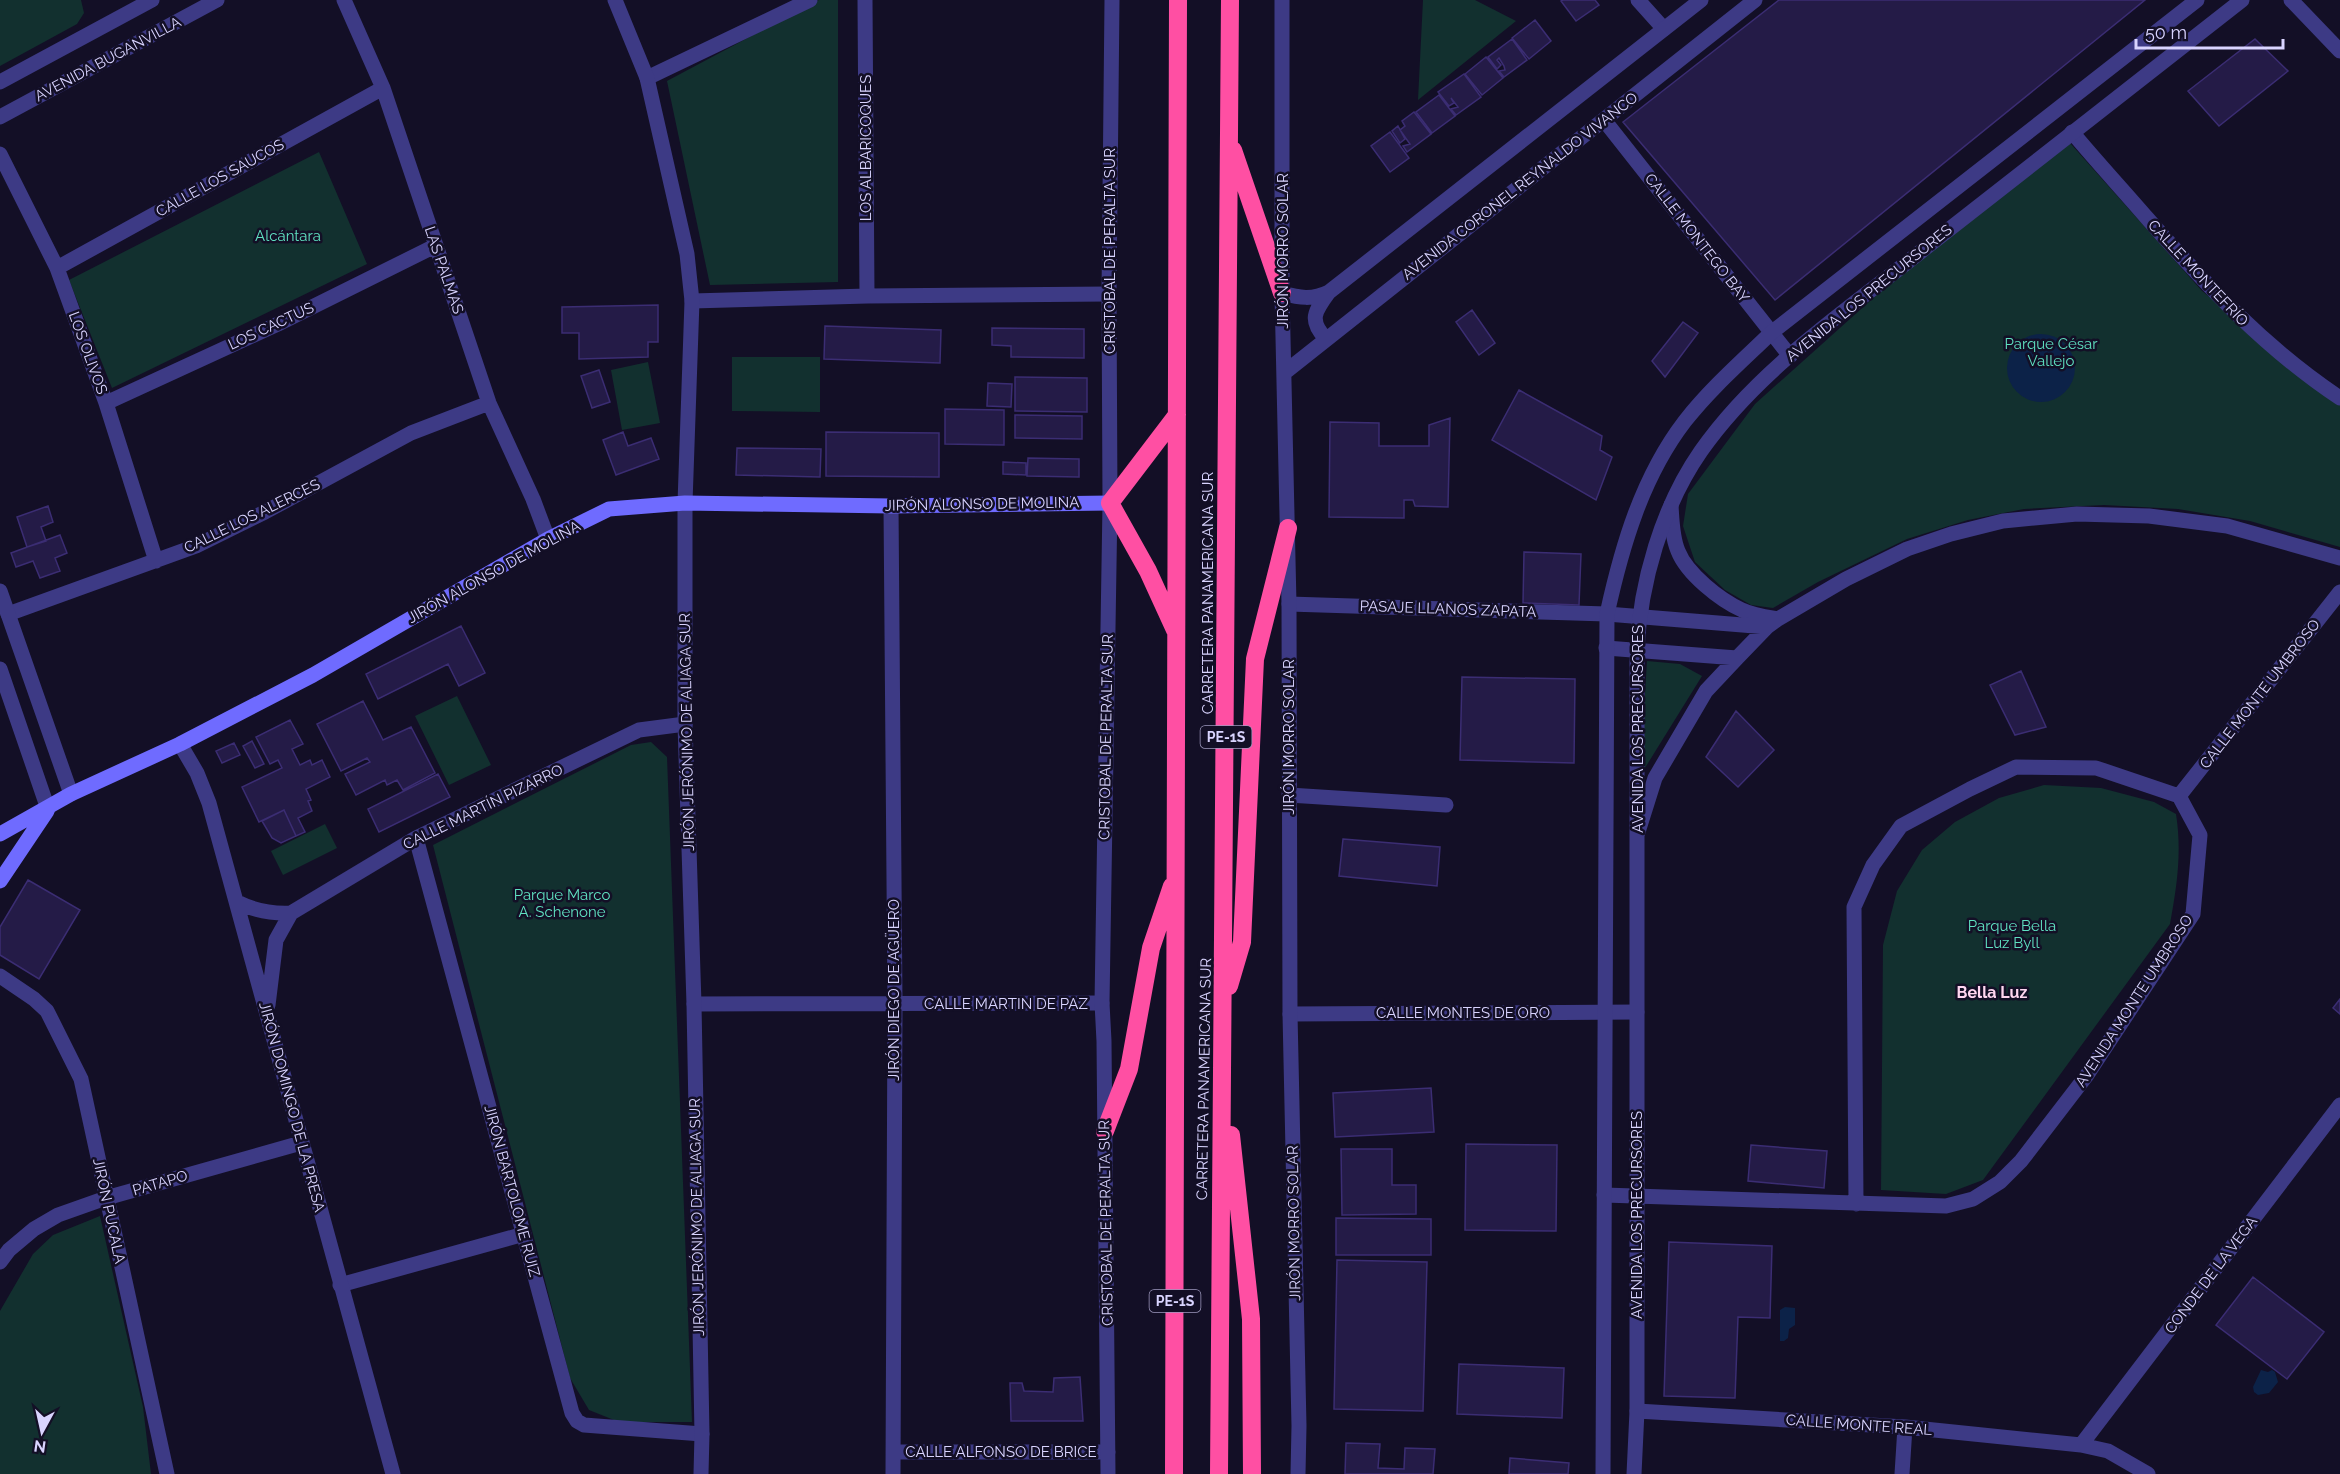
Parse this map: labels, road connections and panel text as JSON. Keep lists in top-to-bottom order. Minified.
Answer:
{"streets":{"highway":["CARRETERA PANAMERICANA SUR","PE-1S"],"main road":["JIRÓN ALONSO DE MOLINA"],"street":["AVENIDA BUGANVILLA","LOS ALBARICOQUES","CALLE LOS SAUCOS","AVENIDA CORONEL REYNALDO VIVANCO","CALLE MONTEGO BAY","CRISTOBAL DE PERALTA SUR","JIRÓN MORRO SOLAR","LAS PALMAS","CALLE MONTEFRÍO","AVENIDA LOS PRECURSORES","LOS CACTUS","LOS OLIVOS","CALLE LOS ALERCES","PASAJE LLANOS ZAPATA","CALLE MONTE UMBROSO","JIRÓN JERÓNIMO DE ALIAGA SUR","CALLE MARTÍN PIZARRO","JIRÓN DIEGO DE AGÜERO","AVENIDA MONTE UMBROSO","CALLE MARTIN DE PAZ","CALLE MONTES DE ORO","JIRÓN DOMINGO DE LA PRESA","PATAPO","JIRÓN BARTOLOME RUIZ","JIRÓN PUCALA","CONDE DE LA VEGA","CALLE MONTE REAL","CALLE ALFONSO DE BRICE"]},"crossings":[["CALLE LOS SAUCOS","LAS PALMAS"],["CALLE LOS SAUCOS","LOS OLIVOS"],["AVENIDA CORONEL REYNALDO VIVANCO","CALLE MONTEGO BAY"],["AVENIDA CORONEL REYNALDO VIVANCO","JIRÓN MORRO SOLAR"],["CALLE MONTEGO BAY","AVENIDA LOS PRECURSORES"],["CRISTOBAL DE PERALTA SUR","JIRÓN ALONSO DE MOLINA"],["CRISTOBAL DE PERALTA SUR","CALLE MARTIN DE PAZ"],["CRISTOBAL DE PERALTA SUR","CALLE ALFONSO DE BRICE"],["JIRÓN MORRO SOLAR","PASAJE LLANOS ZAPATA"],["JIRÓN MORRO SOLAR","CALLE MONTES DE ORO"],["LAS PALMAS","LOS CACTUS"],["LAS PALMAS","JIRÓN ALONSO DE MOLINA"],["LAS PALMAS","CALLE LOS ALERCES"],["CALLE MONTEFRÍO","AVENIDA LOS PRECURSORES"],["AVENIDA LOS PRECURSORES","PASAJE LLANOS ZAPATA"],["AVENIDA LOS PRECURSORES","AVENIDA MONTE UMBROSO"],["AVENIDA LOS PRECURSORES","CALLE MONTES DE ORO"],["AVENIDA LOS PRECURSORES","CALLE MONTE REAL"],["LOS CACTUS","LOS OLIVOS"],["LOS OLIVOS","CALLE LOS ALERCES"],["JIRÓN ALONSO DE MOLINA","JIRÓN JERÓNIMO DE ALIAGA SUR"],["JIRÓN ALONSO DE MOLINA","JIRÓN DIEGO DE AGÜERO"],["JIRÓN ALONSO DE MOLINA","JIRÓN DOMINGO DE LA PRESA"],["CALLE MONTE UMBROSO","AVENIDA MONTE UMBROSO"],["JIRÓN JERÓNIMO DE ALIAGA SUR","CALLE MARTÍN PIZARRO"],["JIRÓN JERÓNIMO DE ALIAGA SUR","CALLE MARTIN DE PAZ"],["JIRÓN JERÓNIMO DE ALIAGA SUR","JIRÓN BARTOLOME RUIZ"],["CALLE MARTÍN PIZARRO","JIRÓN DOMINGO DE LA PRESA"],["CALLE MARTÍN PIZARRO","JIRÓN BARTOLOME RUIZ"],["JIRÓN DIEGO DE AGÜERO","CALLE MARTIN DE PAZ"],["JIRÓN DIEGO DE AGÜERO","CALLE ALFONSO DE BRICE"],["JIRÓN DOMINGO DE LA PRESA","PATAPO"],["PATAPO","JIRÓN PUCALA"],["CONDE DE LA VEGA","CALLE MONTE REAL"]],"districts":["Bella Luz"],"parks":["Alcántara","Parque César Vallejo","Parque Marco A. Schenone","Parque Bella Luz Byll"],"scale_bar":"50 m","north":"bottom"}
